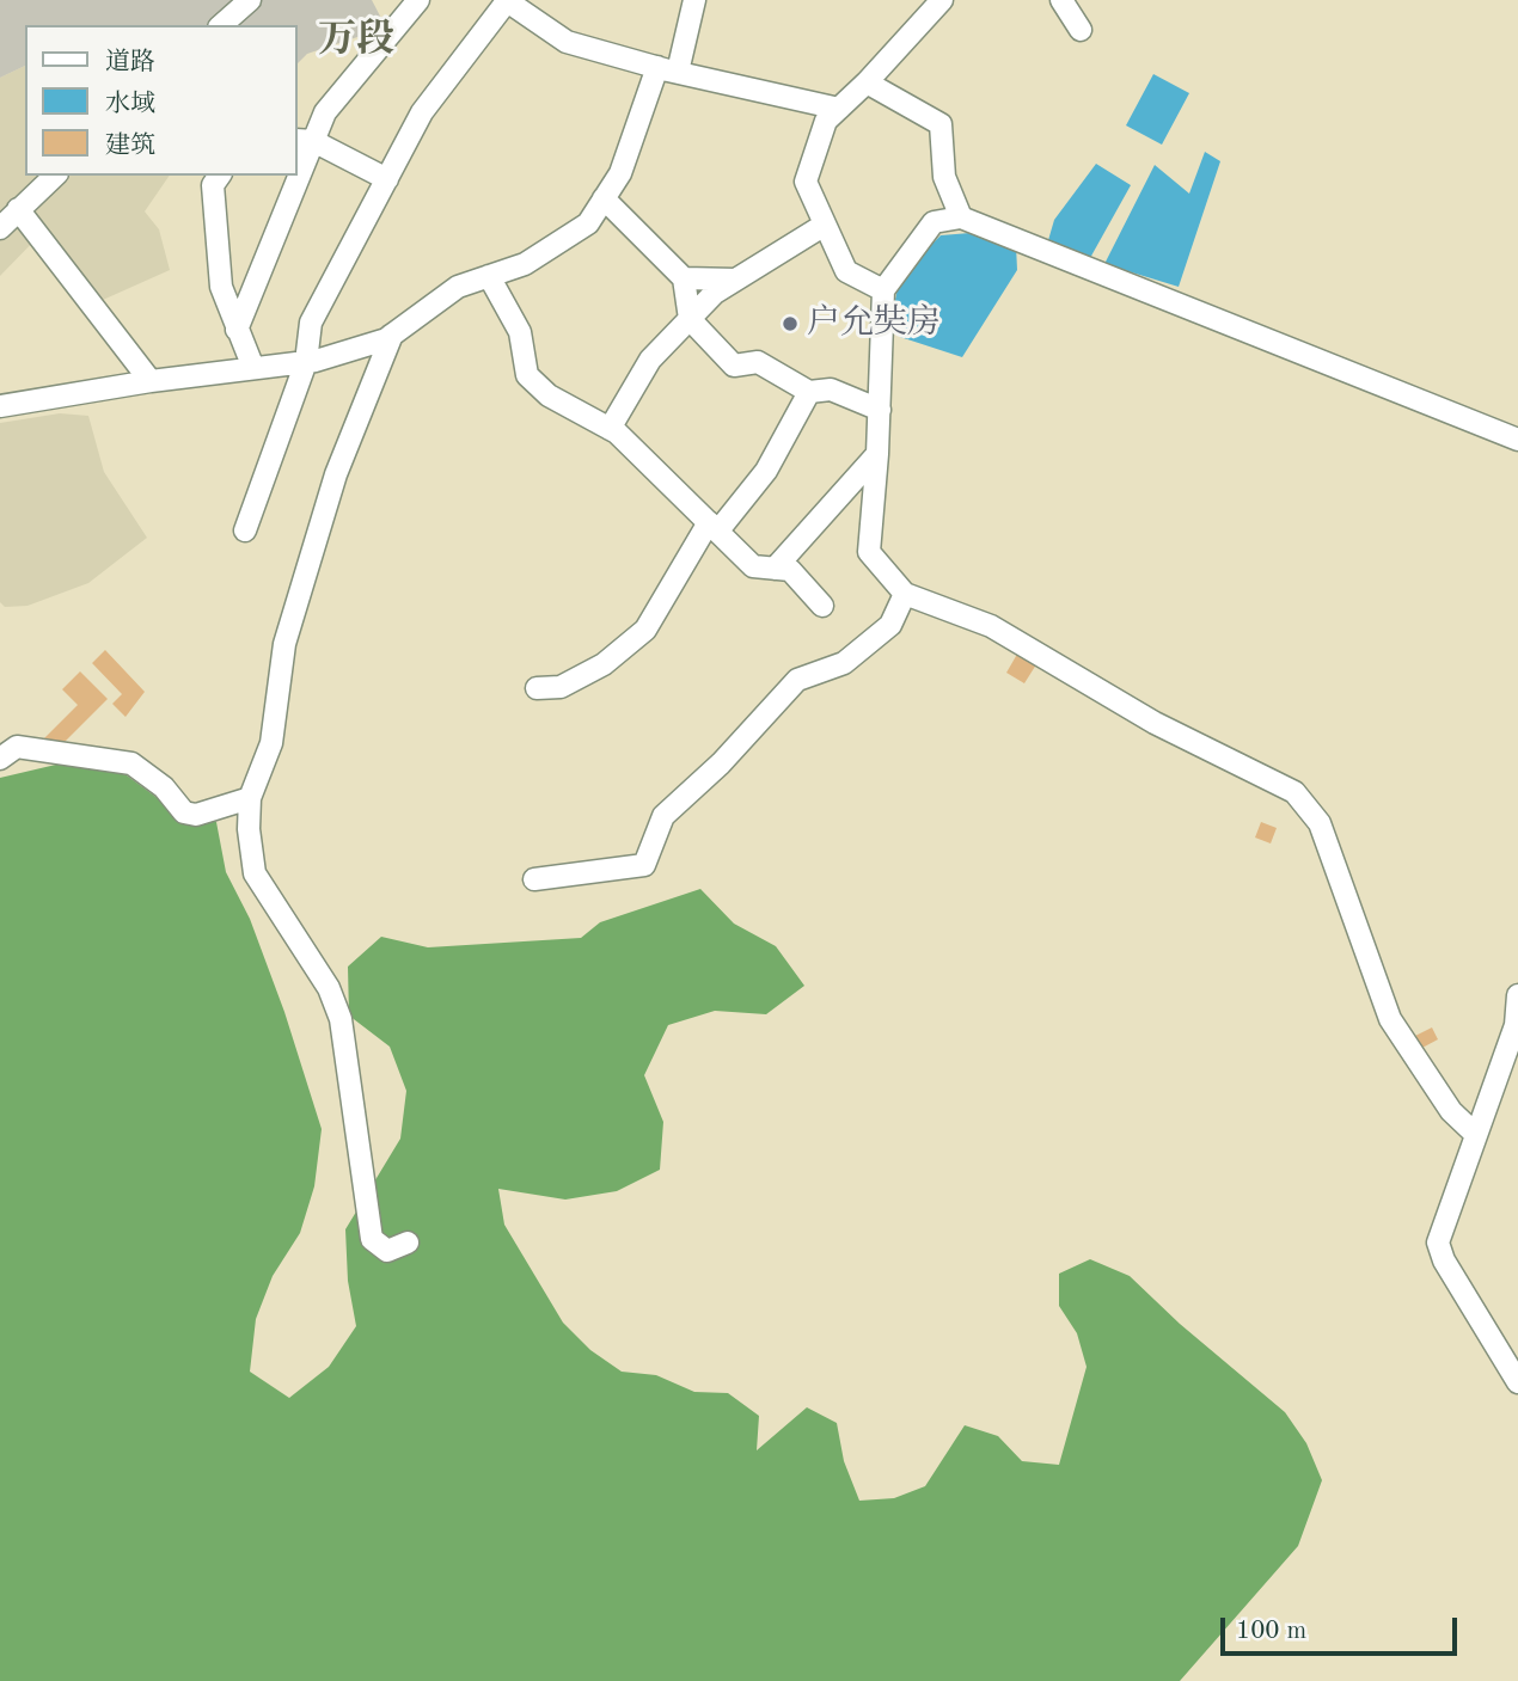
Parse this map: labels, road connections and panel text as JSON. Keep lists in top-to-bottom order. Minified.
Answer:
{"districts":["万段"],"places":["户允奘房"],"legend":["道路","水域","建筑"],"scale_bar":"100 m"}
